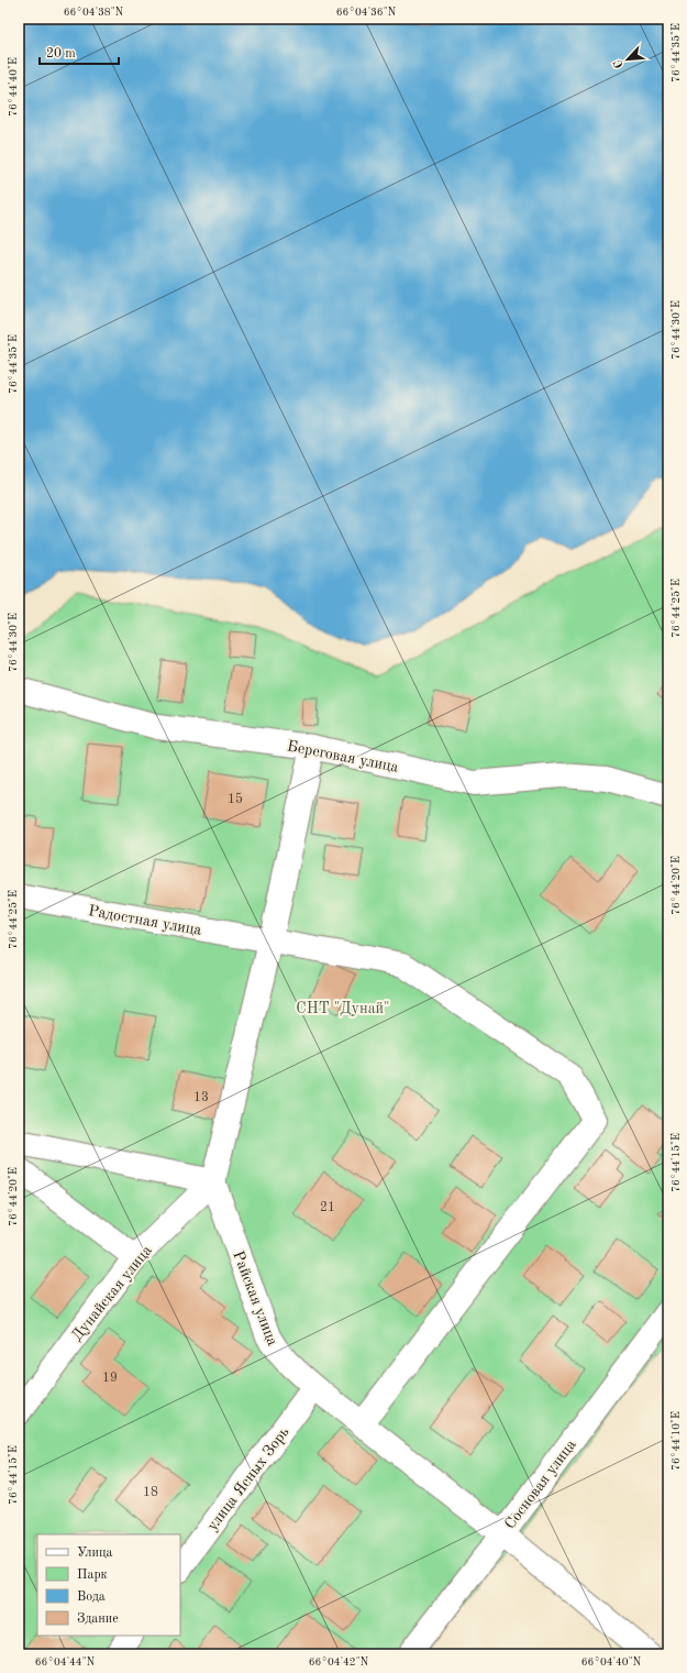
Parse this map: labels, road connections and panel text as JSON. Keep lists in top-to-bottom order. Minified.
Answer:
{"streets":{"street":["Береговая улица","Радостная улица","Дунайская улица","Райская улица","улица Ясных Зорь","Сосновая улица"]},"crossings":[["Радостная улица","Райская улица"],["Дунайская улица","Райская улица"],["Райская улица","улица Ясных Зорь"],["Райская улица","Сосновая улица"]],"parks":["СНТ \"Дунай\""],"house_numbers":["15","13","21","19","18"],"legend":["Улица","Парк","Вода","Здание"],"scale_bar":"20 m","north":"bottom left","coordinates":["66°04'38\"N","66°04'36\"N","76°44'35\"E","76°44'40\"E","76°44'30\"E","76°44'25\"E","76°44'20\"E","76°44'15\"E","76°44'10\"E","66°04'44\"N","66°04'42\"N","66°04'40\"N"]}
